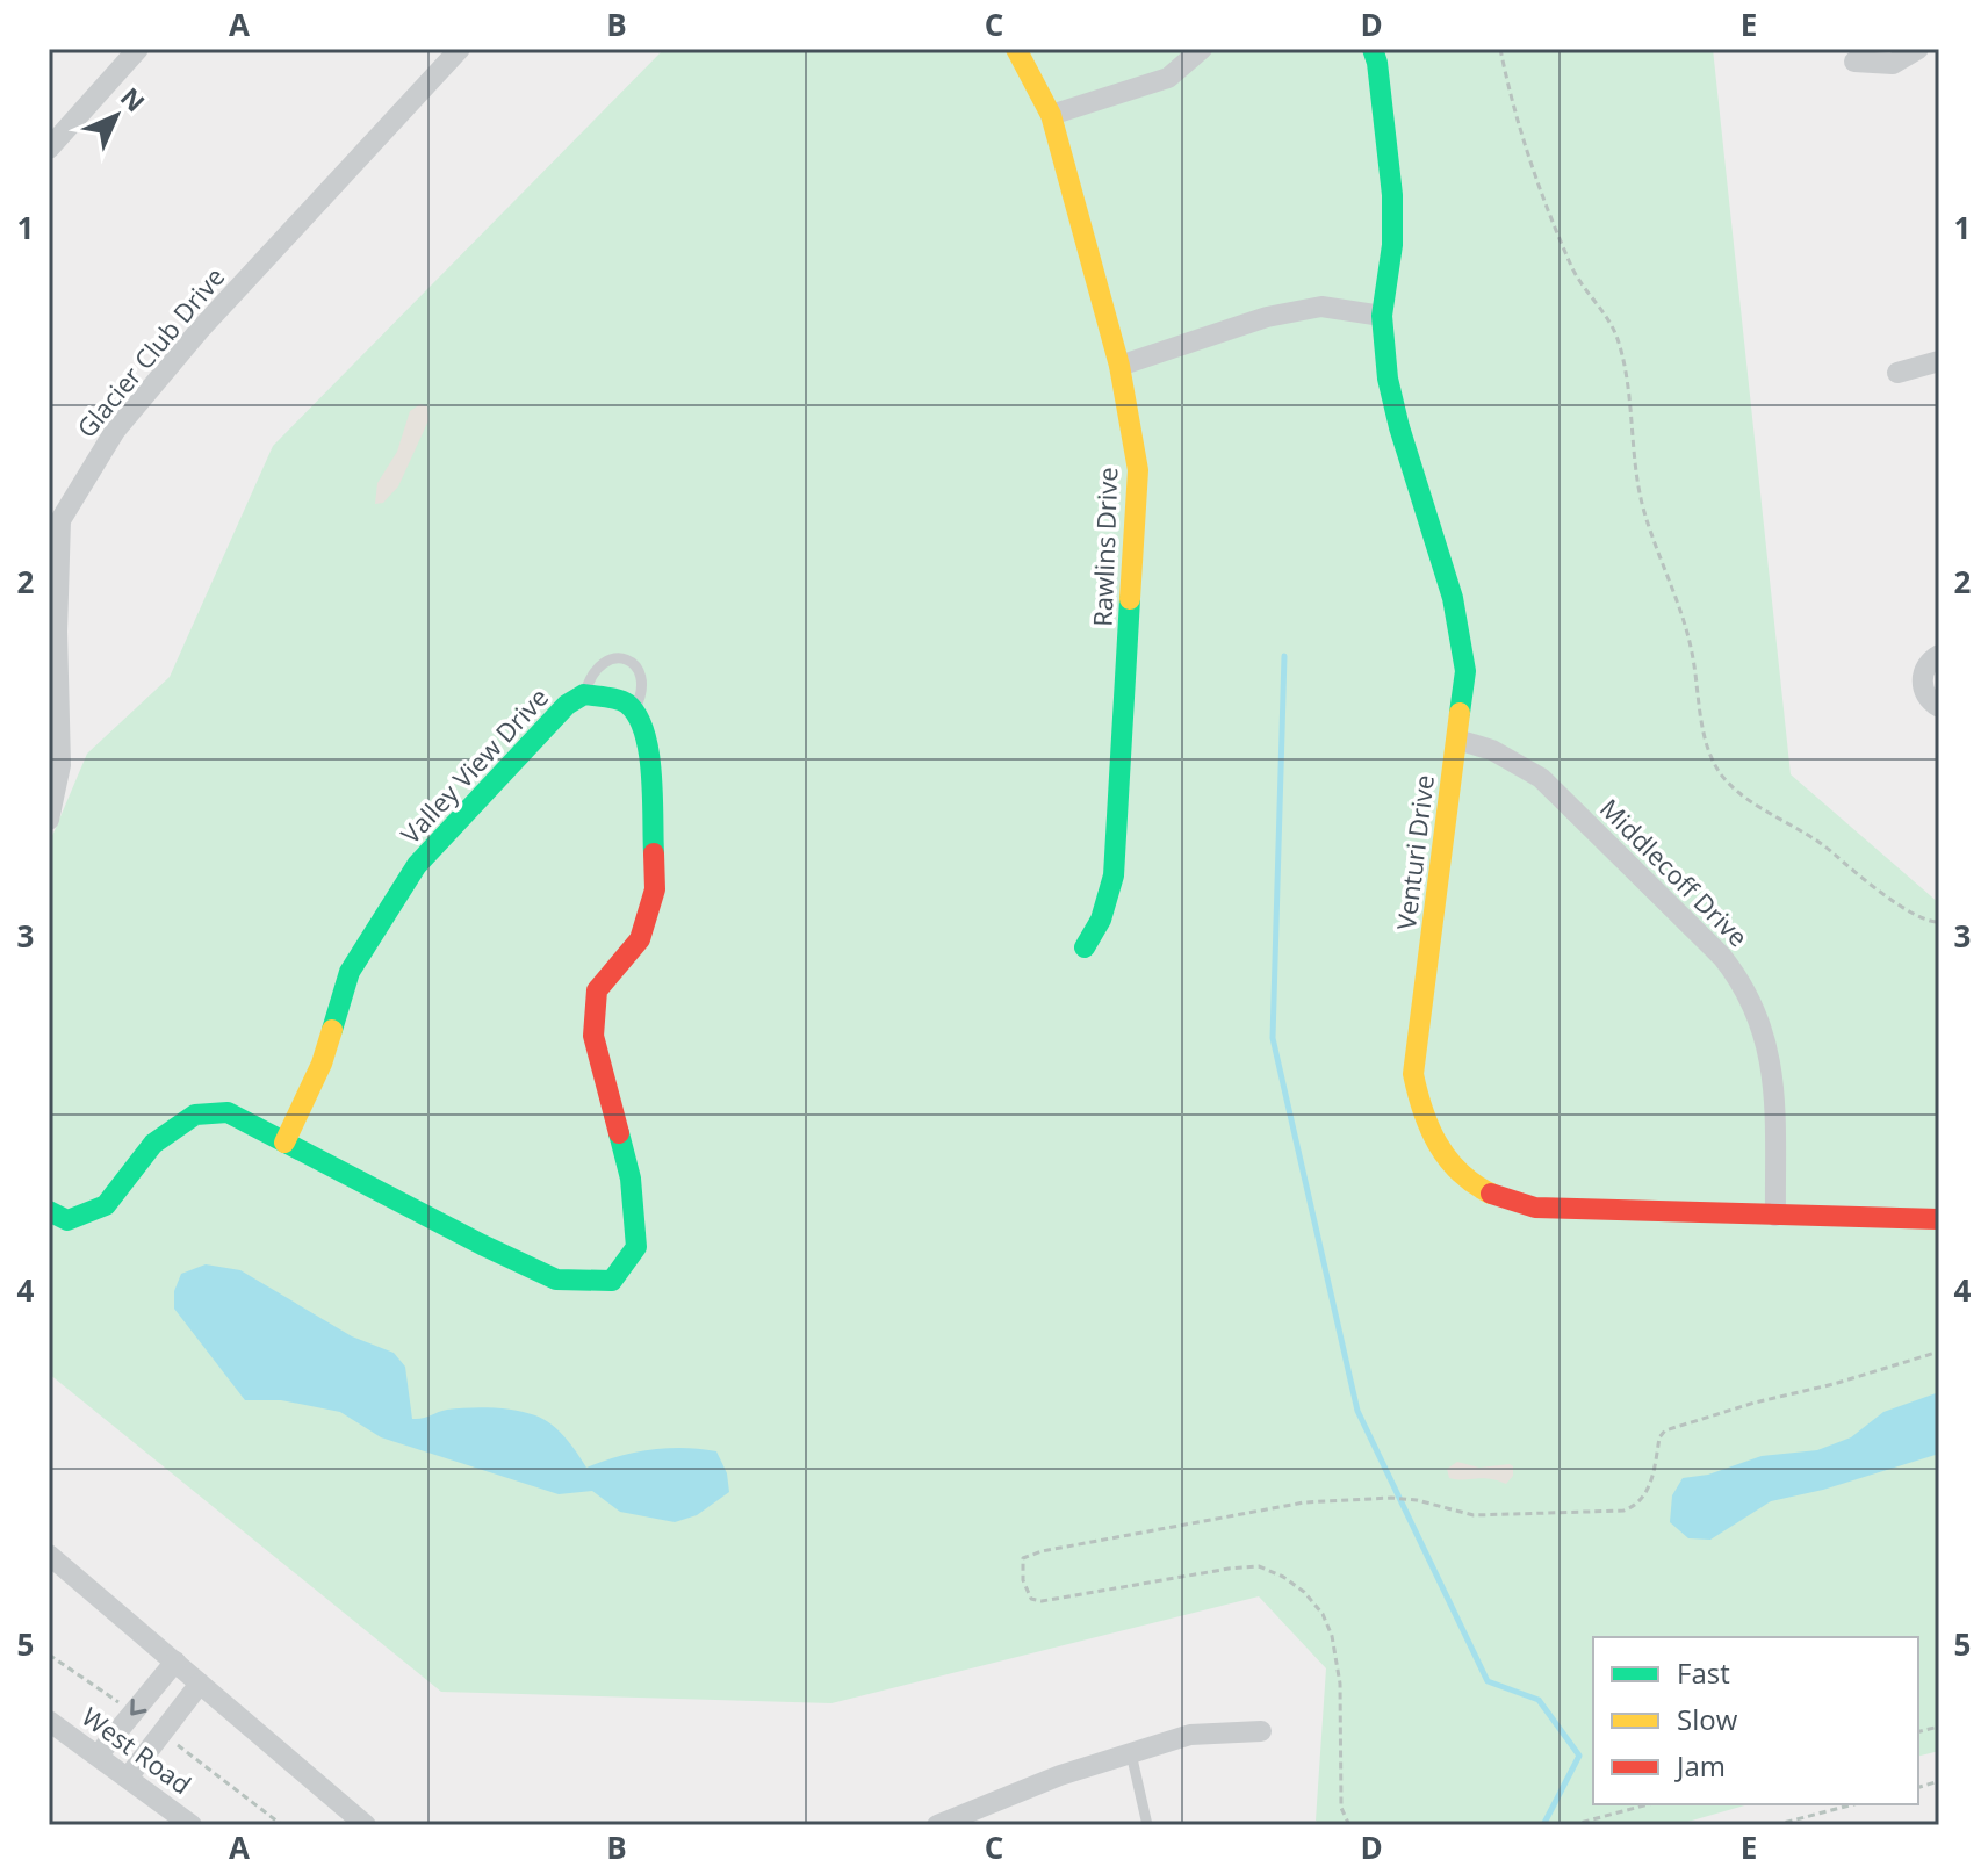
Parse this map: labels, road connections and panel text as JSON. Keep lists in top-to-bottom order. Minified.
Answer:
{"streets":{"street":["Glacier Club Drive","Rawlins Drive","Valley View Drive","Venturi Drive","Middlecoff Drive","West Road"]},"crossings":[["Venturi Drive","Middlecoff Drive"]],"legend":["Fast","Slow","Jam"],"north":"top right","grid":{"columns":["A","B","C","D","E"],"rows":["1","2","3","4","5"]}}
